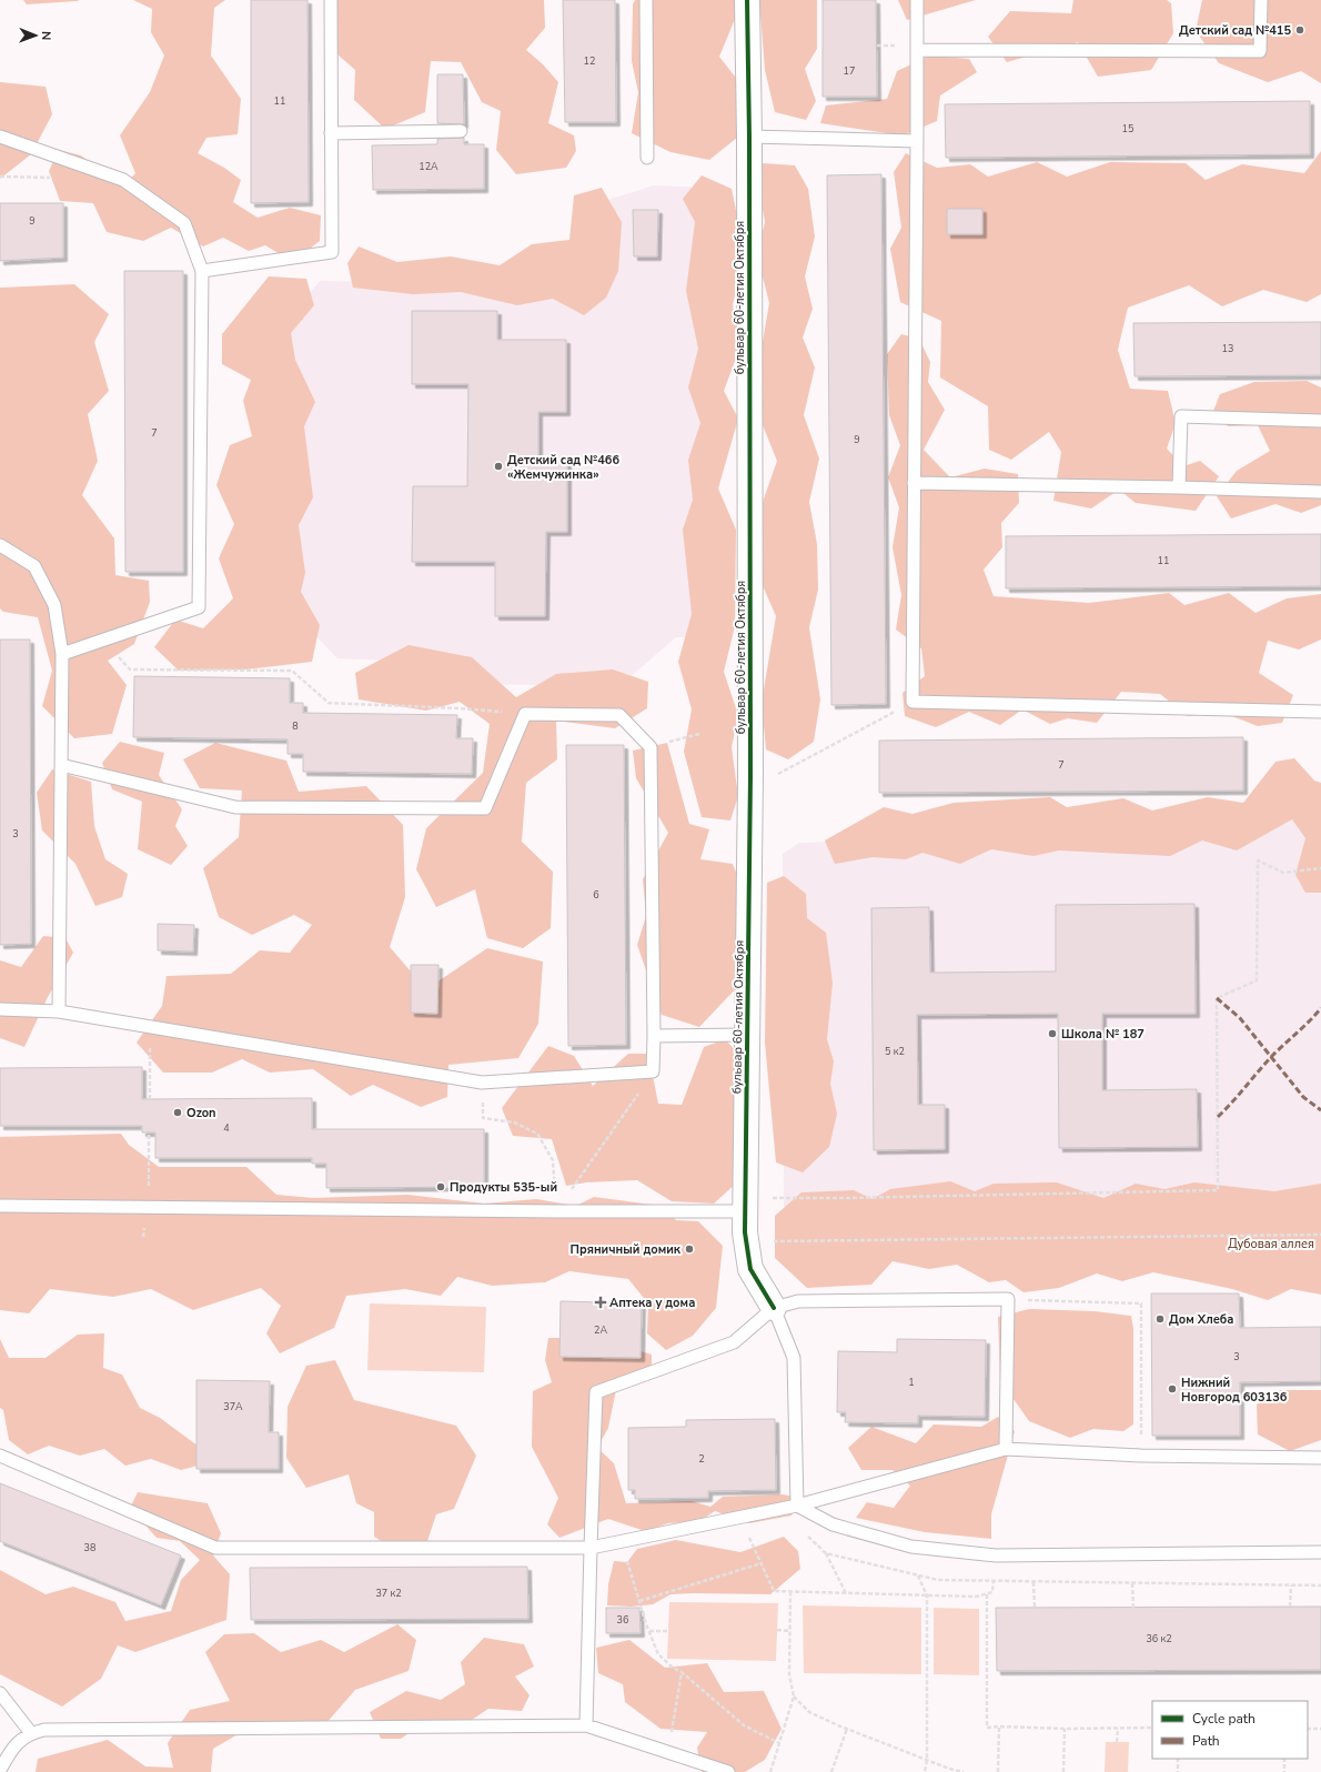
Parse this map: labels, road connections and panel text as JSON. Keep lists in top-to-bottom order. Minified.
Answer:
{"streets":{"street":["бульвар 60-летия Октября"]},"parks":["Дубовая аллея"],"places":{"other":["Детский сад №415","Детский сад №466 «Жемчужинка»","Школа № 187","Ozon","Продукты 535-ый","Пряничный домик","Дом Хлеба","Нижний Новгород 603136"],"health":["Аптека у дома"]},"house_numbers":["12","17","11","15","12А","9","13","7","9","11","8","7","3","6","5 к2","4","2А","3","1","37А","2","38","37 к2","36","36 к2"],"legend":["Cycle path","Path"],"north":"right"}
